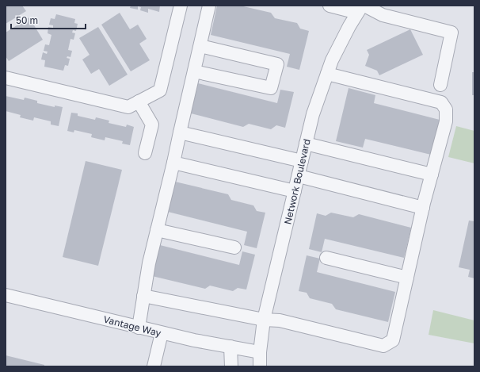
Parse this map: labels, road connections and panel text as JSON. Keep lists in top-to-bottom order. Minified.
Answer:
{"streets":{"street":["Network Boulevard","Vantage Way"]},"crossings":[["Network Boulevard","Vantage Way"]],"scale_bar":"50 m"}
